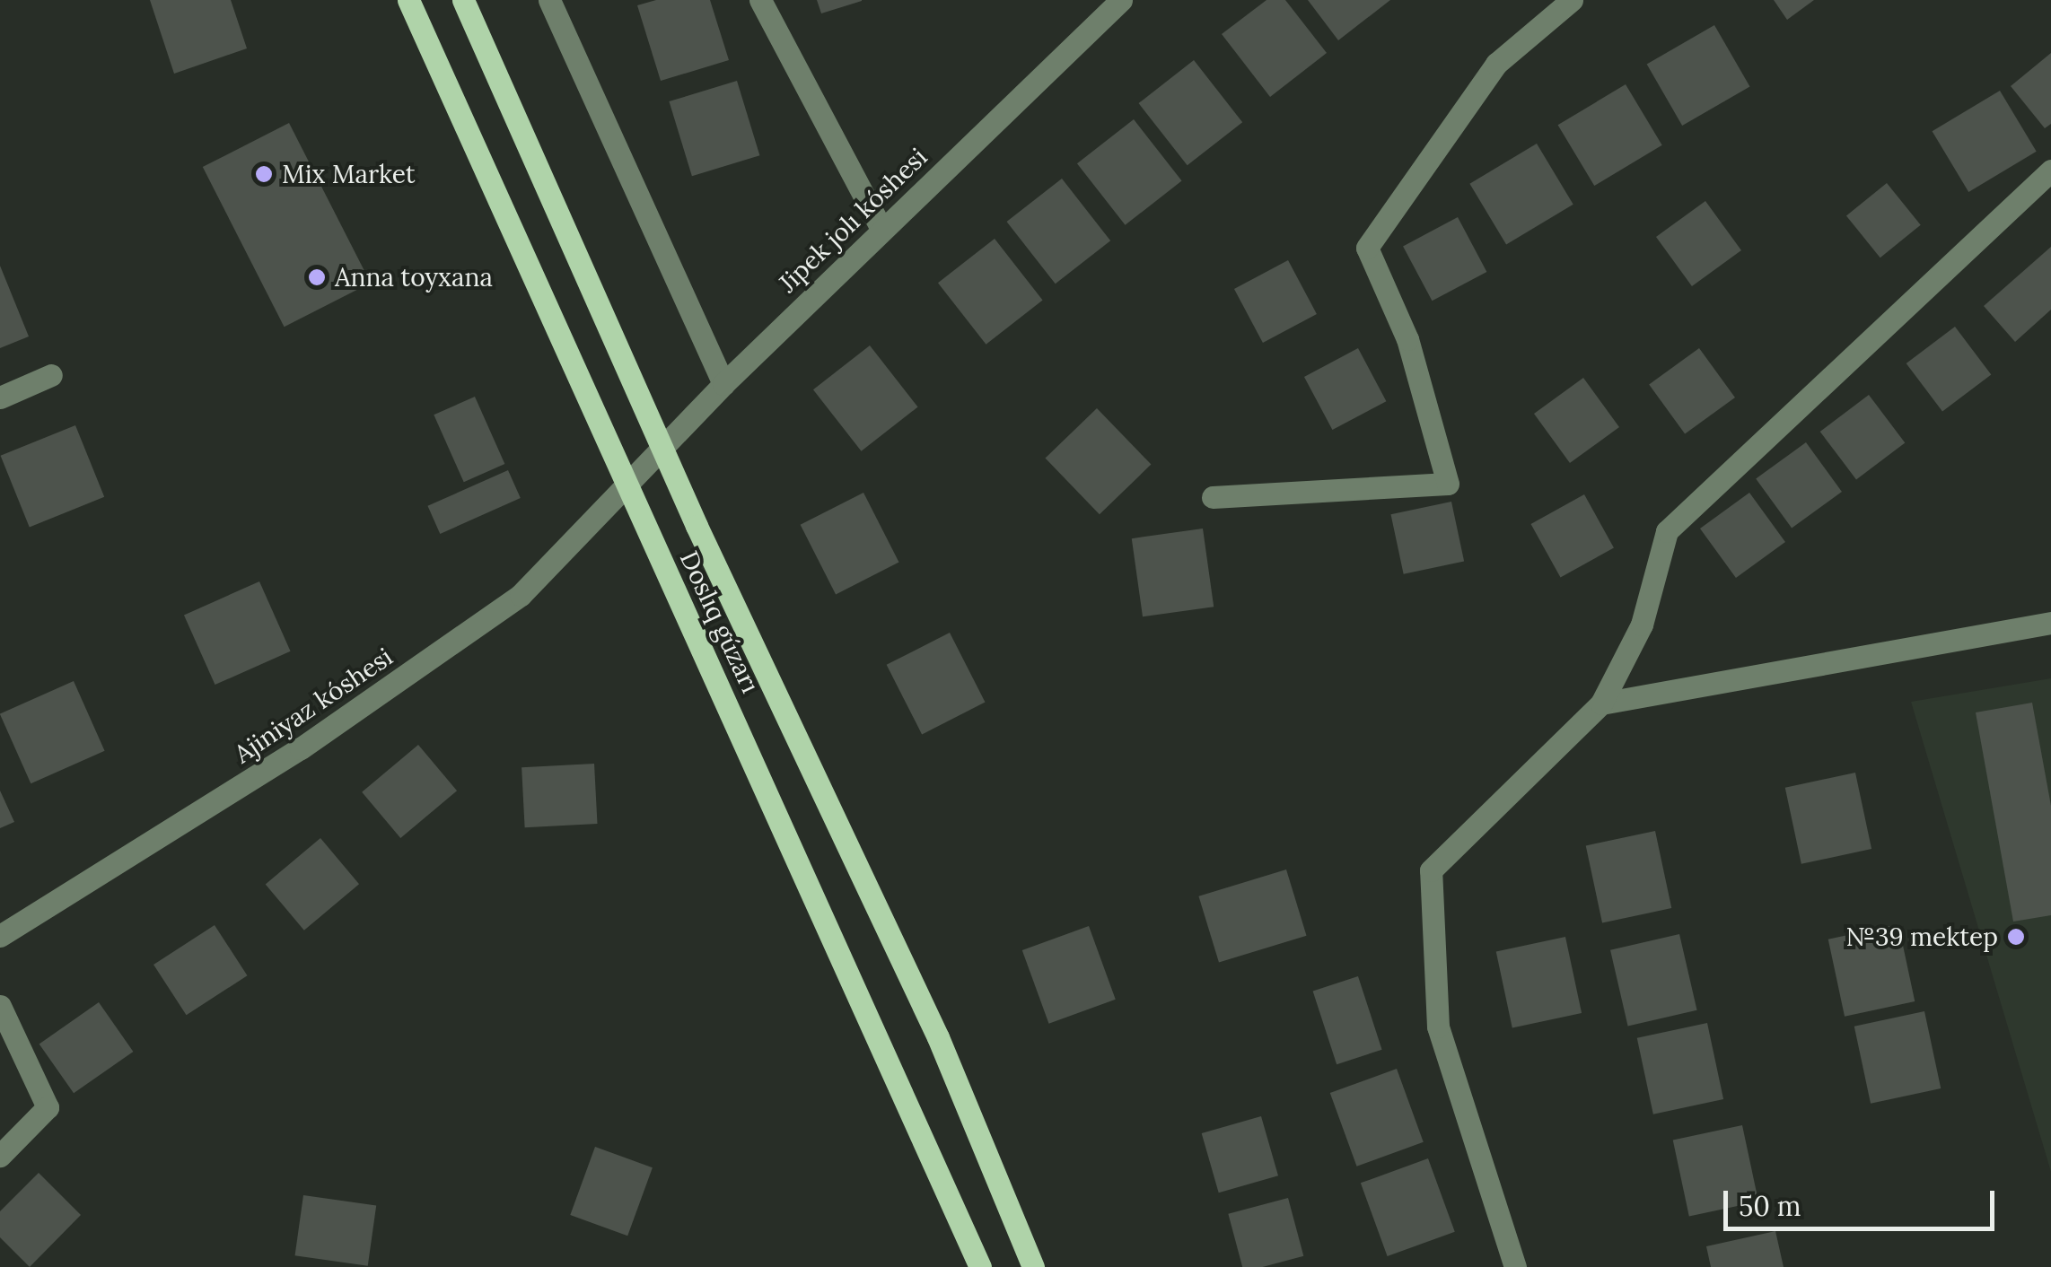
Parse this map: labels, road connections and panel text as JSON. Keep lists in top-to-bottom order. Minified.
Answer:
{"streets":{"main road":["Doslıq gúzarı"],"street":["Jipek jolı kóshesi","Ajiniyaz kóshesi"]},"crossings":[["Jipek jolı kóshesi","Doslıq gúzarı"],["Jipek jolı kóshesi","Ajiniyaz kóshesi"],["Doslıq gúzarı","Ajiniyaz kóshesi"]],"places":["Mix Market","Anna toyxana","№39 mektep"],"scale_bar":"50 m"}
